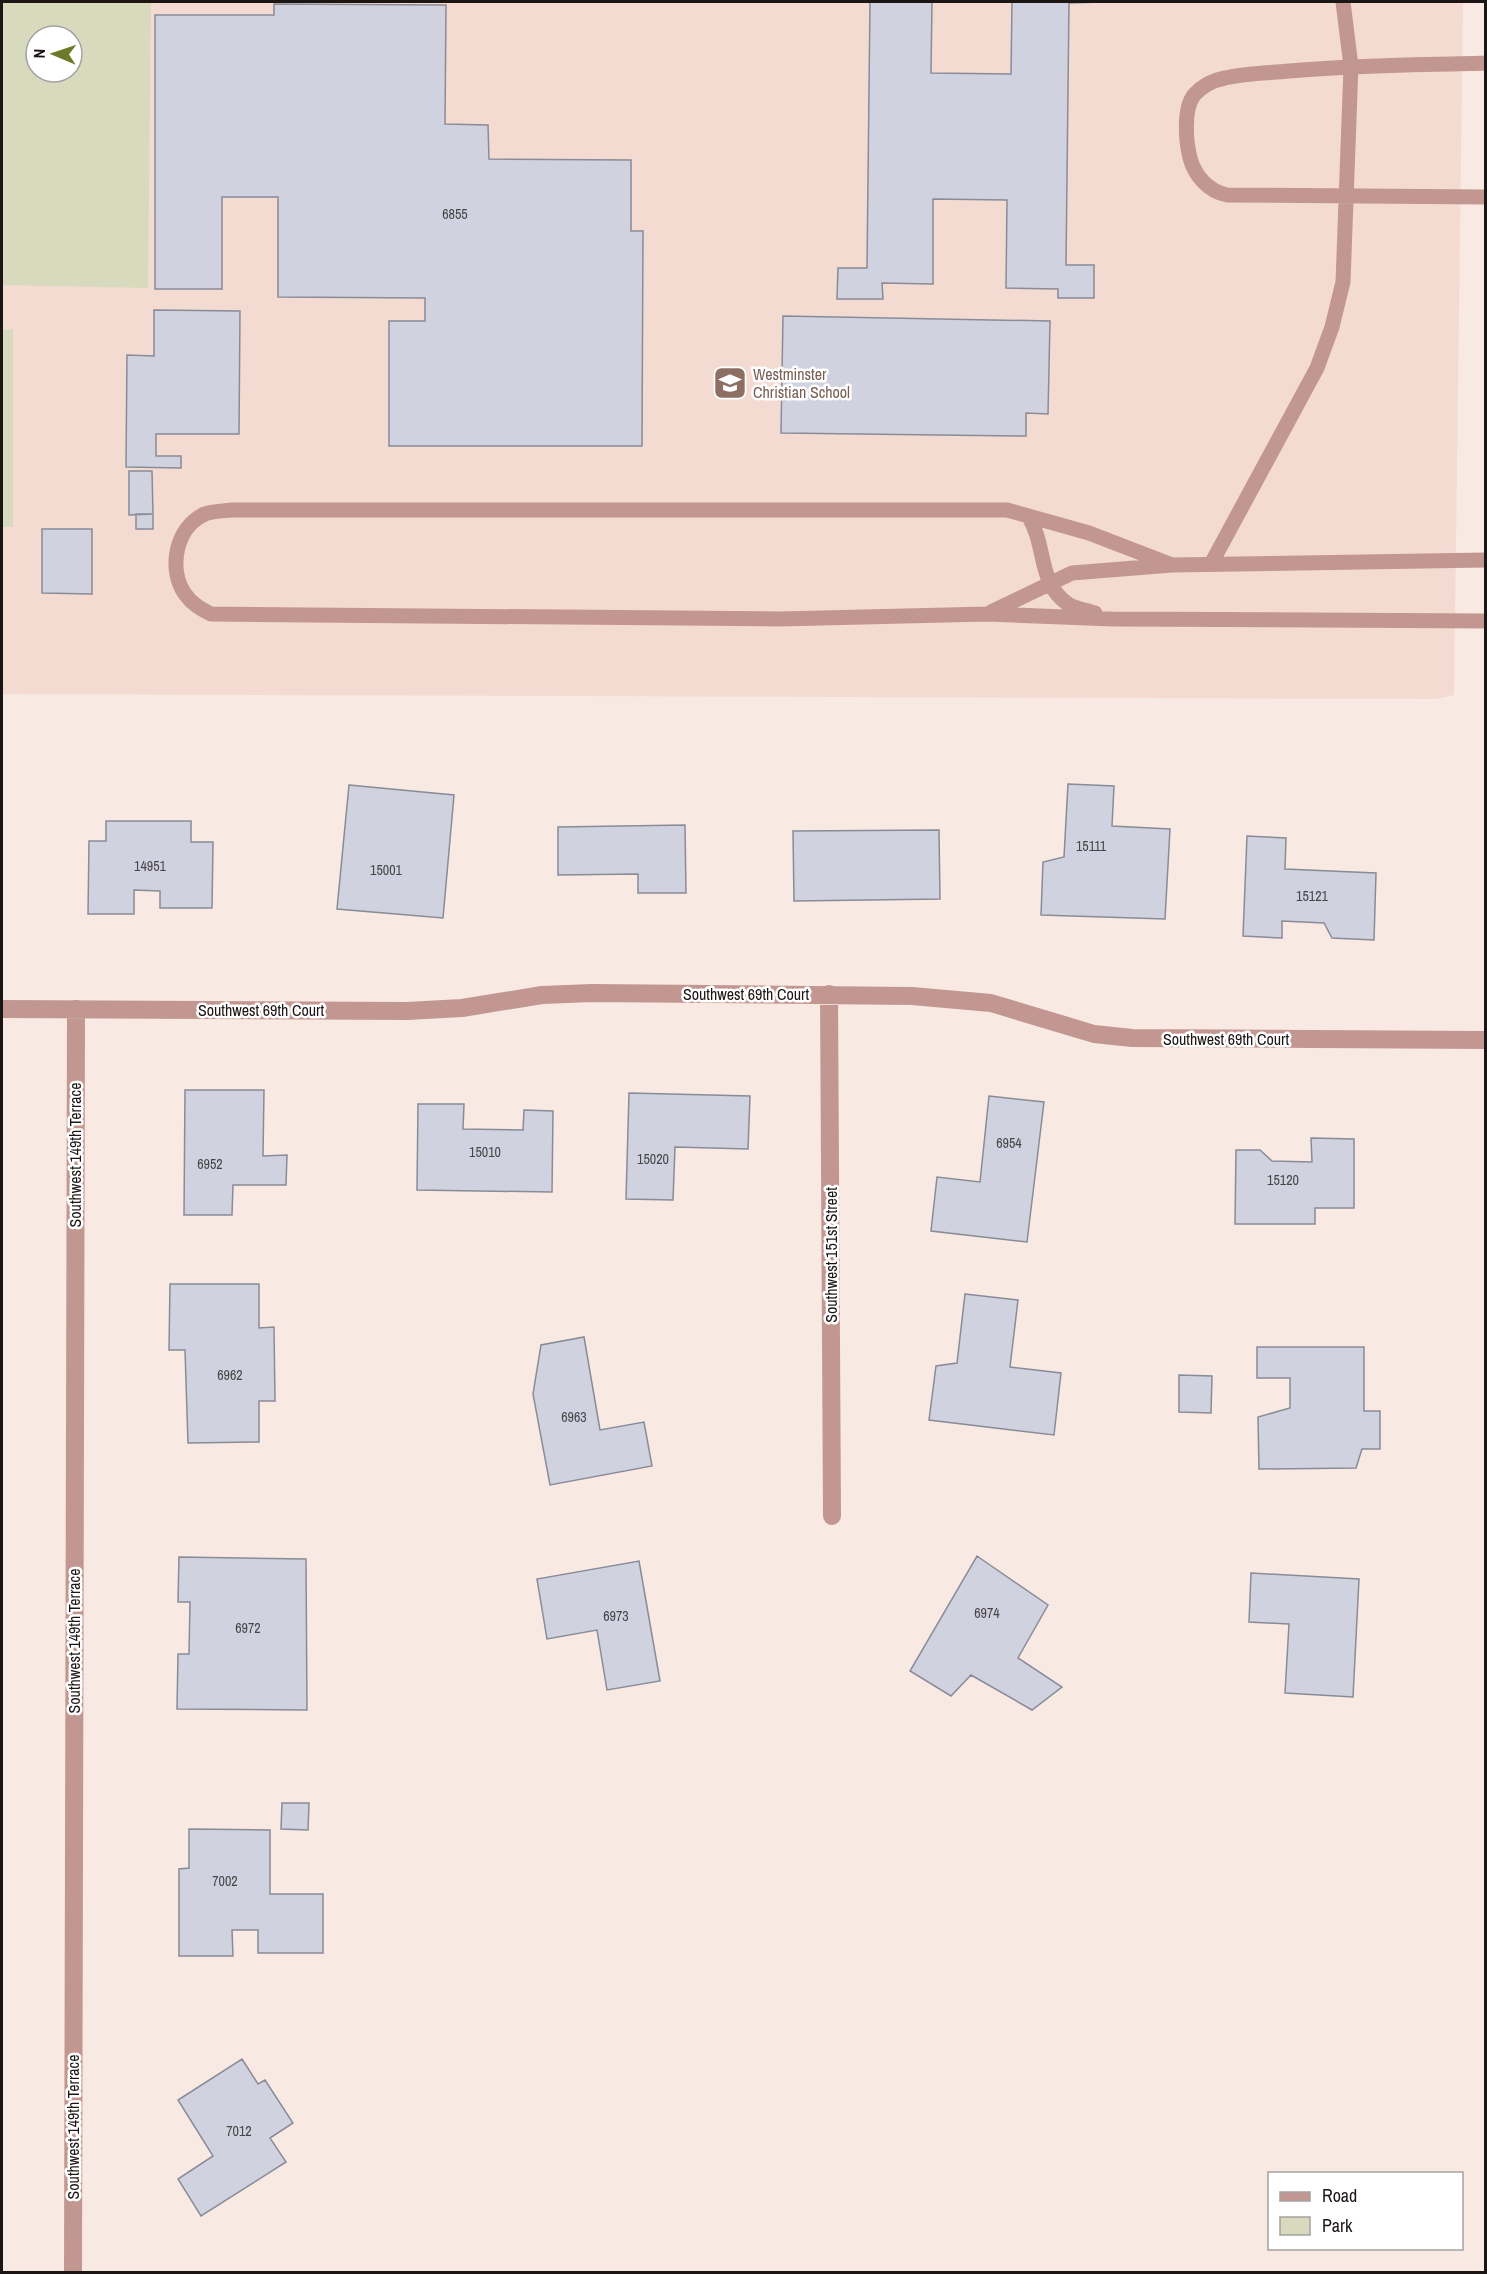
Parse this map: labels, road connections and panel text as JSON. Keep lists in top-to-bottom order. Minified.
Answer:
{"streets":{"street":["Southwest 69th Court","Southwest 149th Terrace","Southwest 151st Street"]},"crossings":[["Southwest 69th Court","Southwest 149th Terrace"],["Southwest 69th Court","Southwest 151st Street"]],"places":{"school or university":["Westminster Christian School"]},"house_numbers":["6855","15111","14951","15001","15121","6954","15010","15020","6952","15120","6962","6963","6974","6973","6972","7002","7012"],"legend":["Road","Park"],"north":"left"}
